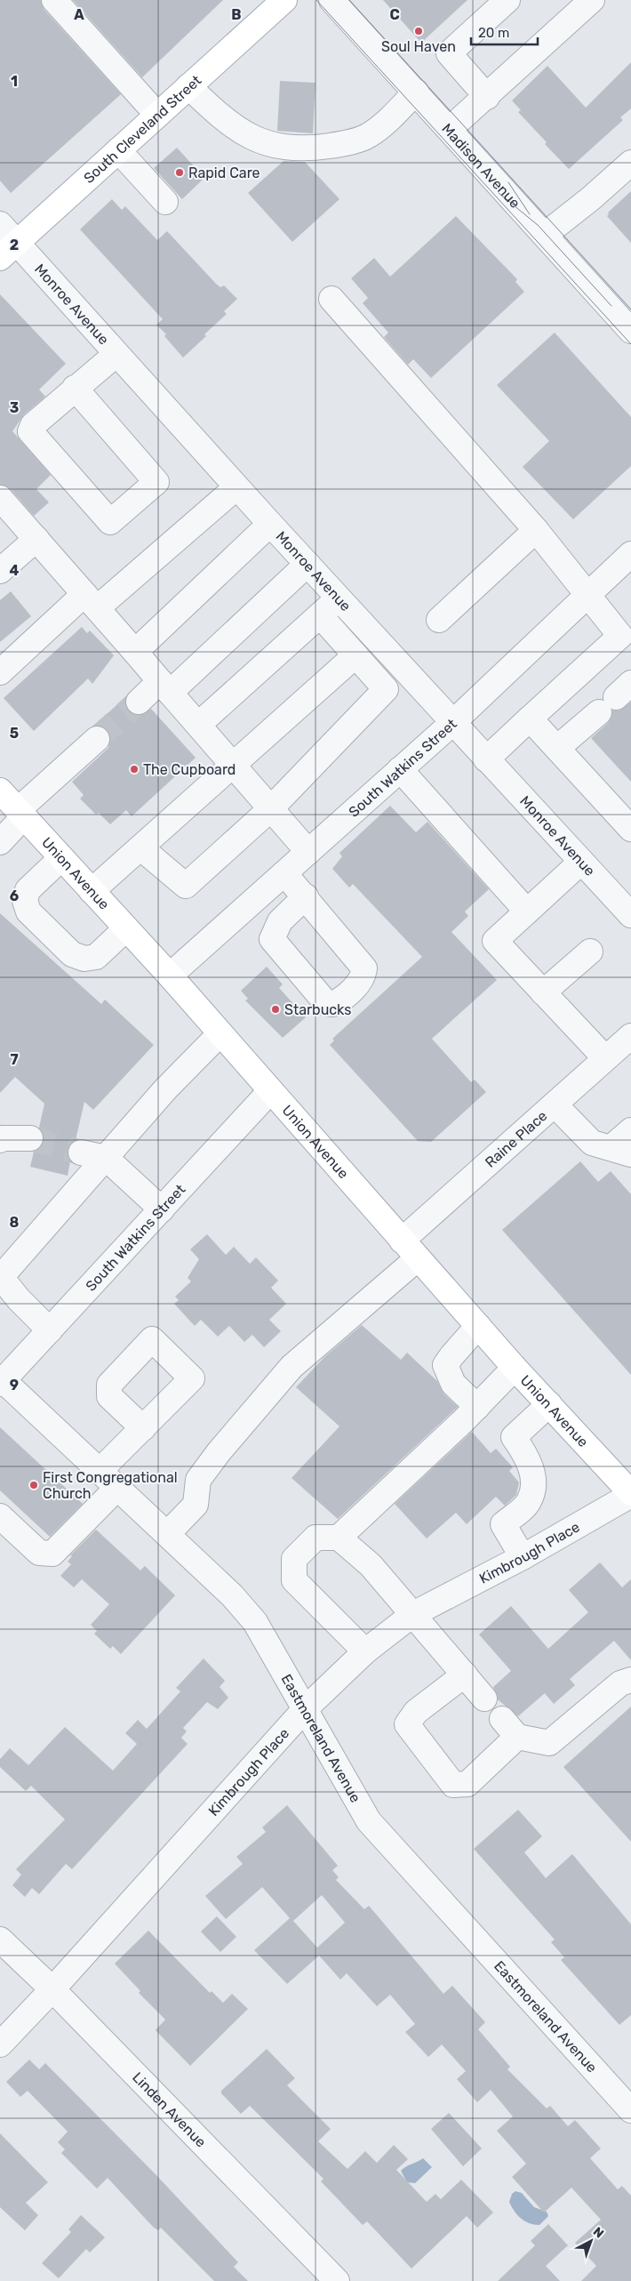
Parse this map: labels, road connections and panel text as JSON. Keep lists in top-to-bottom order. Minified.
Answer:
{"streets":{"main road":["South Cleveland Street","Union Avenue"],"street":["Madison Avenue","Monroe Avenue","South Watkins Street","Raine Place","Kimbrough Place","Eastmoreland Avenue","Linden Avenue"]},"crossings":[["South Cleveland Street","Monroe Avenue"],["Monroe Avenue","South Watkins Street"],["South Watkins Street","Union Avenue"],["South Watkins Street","Eastmoreland Avenue"],["Union Avenue","Raine Place"],["Union Avenue","Kimbrough Place"],["Kimbrough Place","Eastmoreland Avenue"],["Kimbrough Place","Linden Avenue"]],"places":["Soul Haven","Rapid Care","The Cupboard","Starbucks","First Congregational Church"],"scale_bar":"20 m","north":"top right","grid":{"columns":["A","B","C"],"rows":["1","2","3","4","5","6","7","8","9"]}}
